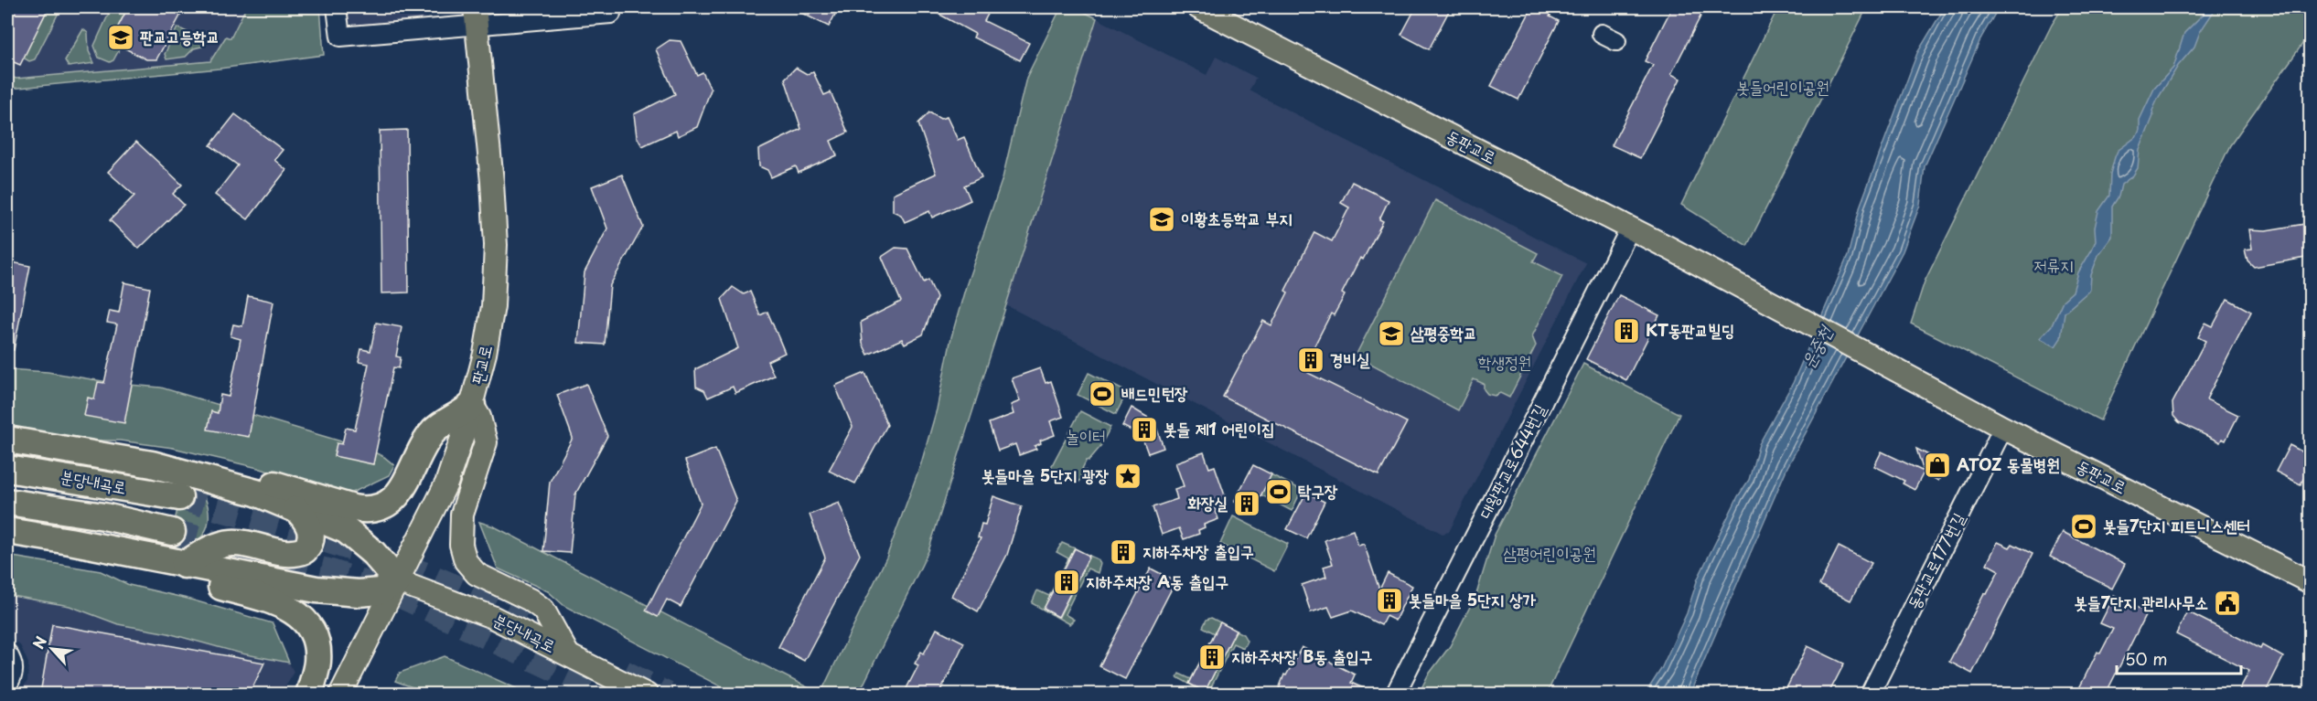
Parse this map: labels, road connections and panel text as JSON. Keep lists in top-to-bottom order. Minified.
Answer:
{"streets":{"highway":["분당내곡로"],"main road":["동판교로","판교로"],"street":["대왕판교로644번길","동판교로177번길"]},"crossings":[["동판교로","대왕판교로644번길"],["동판교로","동판교로177번길"],["판교로","분당내곡로"]],"water":["운중천"],"parks":["봇들어린이공원","저류지","학생정원","놀이터","삼평어린이공원"],"places":{"school or university":["판교고등학교","이황초등학교 부지","삼평중학교"],"building":["KT동판교빌딩","경비실","봇들 제1 어린이집","화장실","지하주차장 출입구","지하주차장 A동 출입구","봇들마을 5단지 상가","지하주차장 B동 출입구"],"sports":["배드민턴장","탁구장","봇들7단지 피트니스센터"],"shop":["ATOZ 동물병원"],"place":["봇들마을 5단지 광장"],"public building":["봇들7단지 관리사무소"]},"scale_bar":"50 m","north":"top left"}
